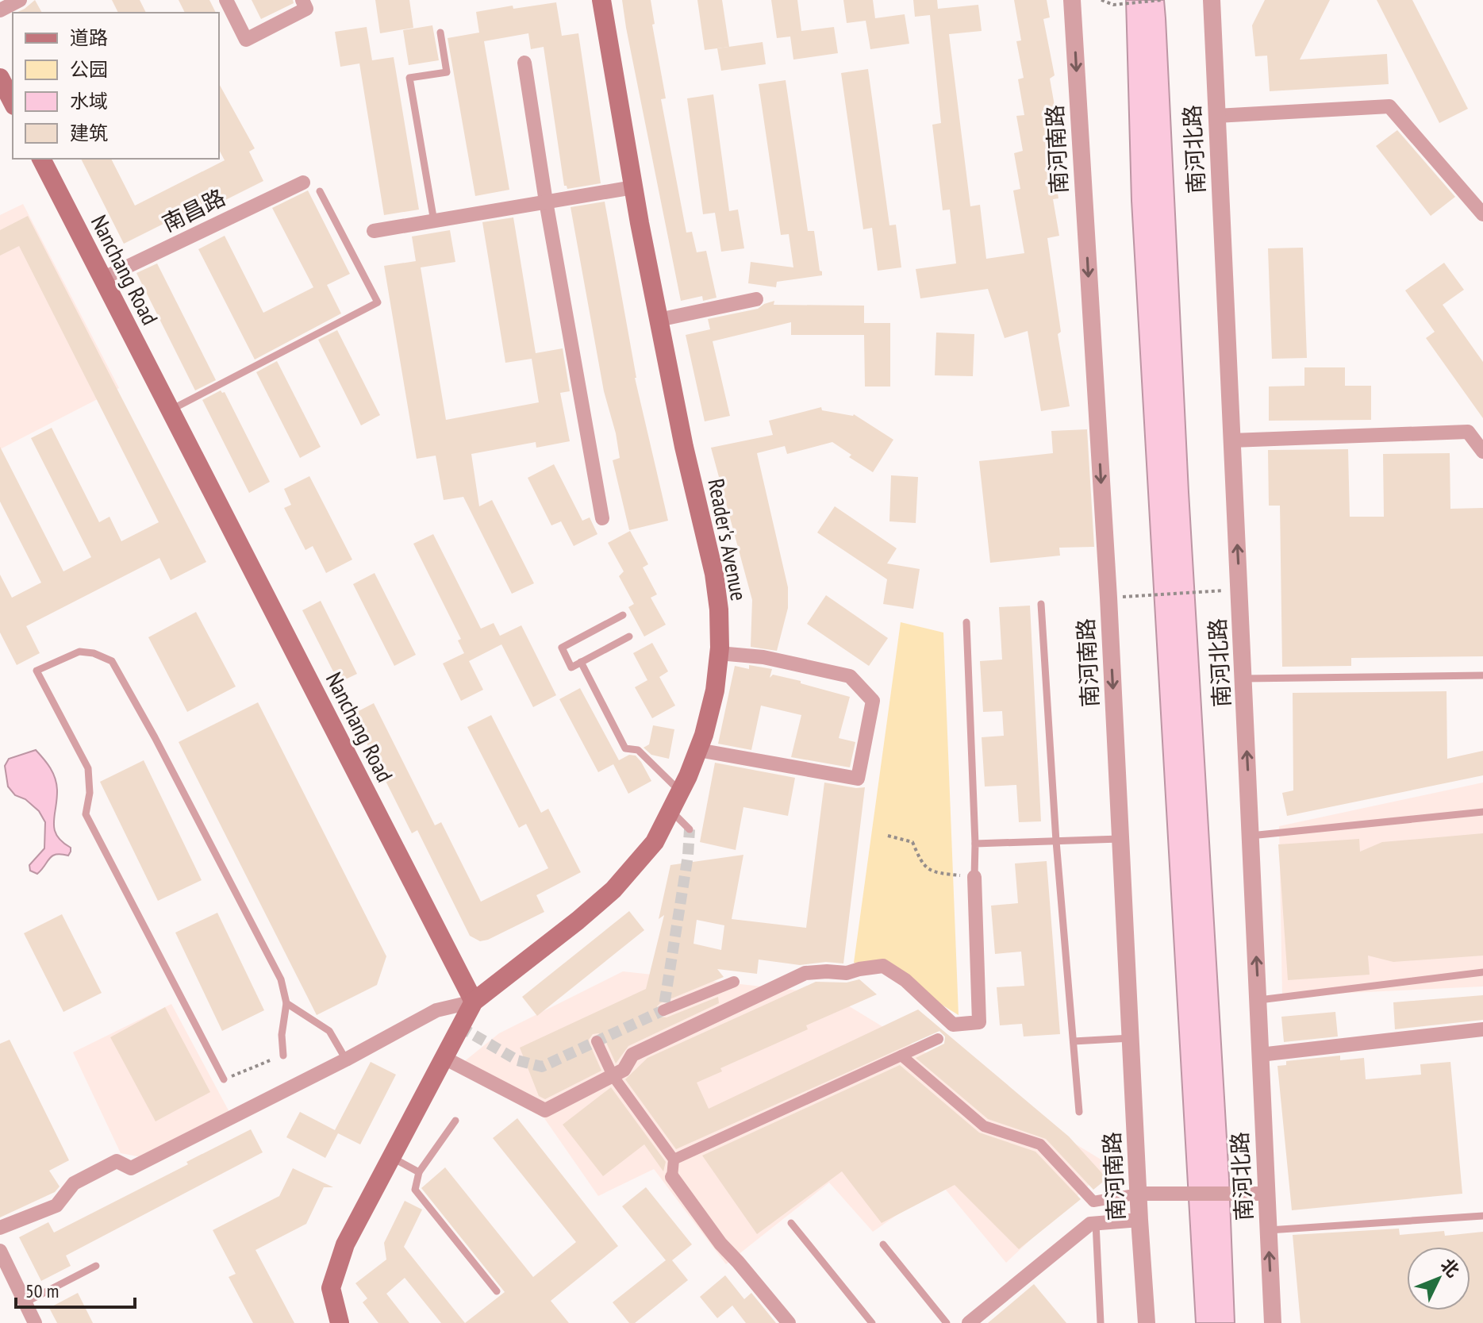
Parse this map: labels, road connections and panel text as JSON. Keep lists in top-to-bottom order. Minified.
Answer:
{"streets":{"main road":["Nanchang Road","Reader's Avenue"],"street":["南河南路","南河北路","南昌路"]},"crossings":[["南昌路","Nanchang Road"],["Nanchang Road","Reader's Avenue"]],"one_way":["南河南路","南河北路"],"legend":["道路","公园","水域","建筑"],"scale_bar":"50 m","north":"top right"}
